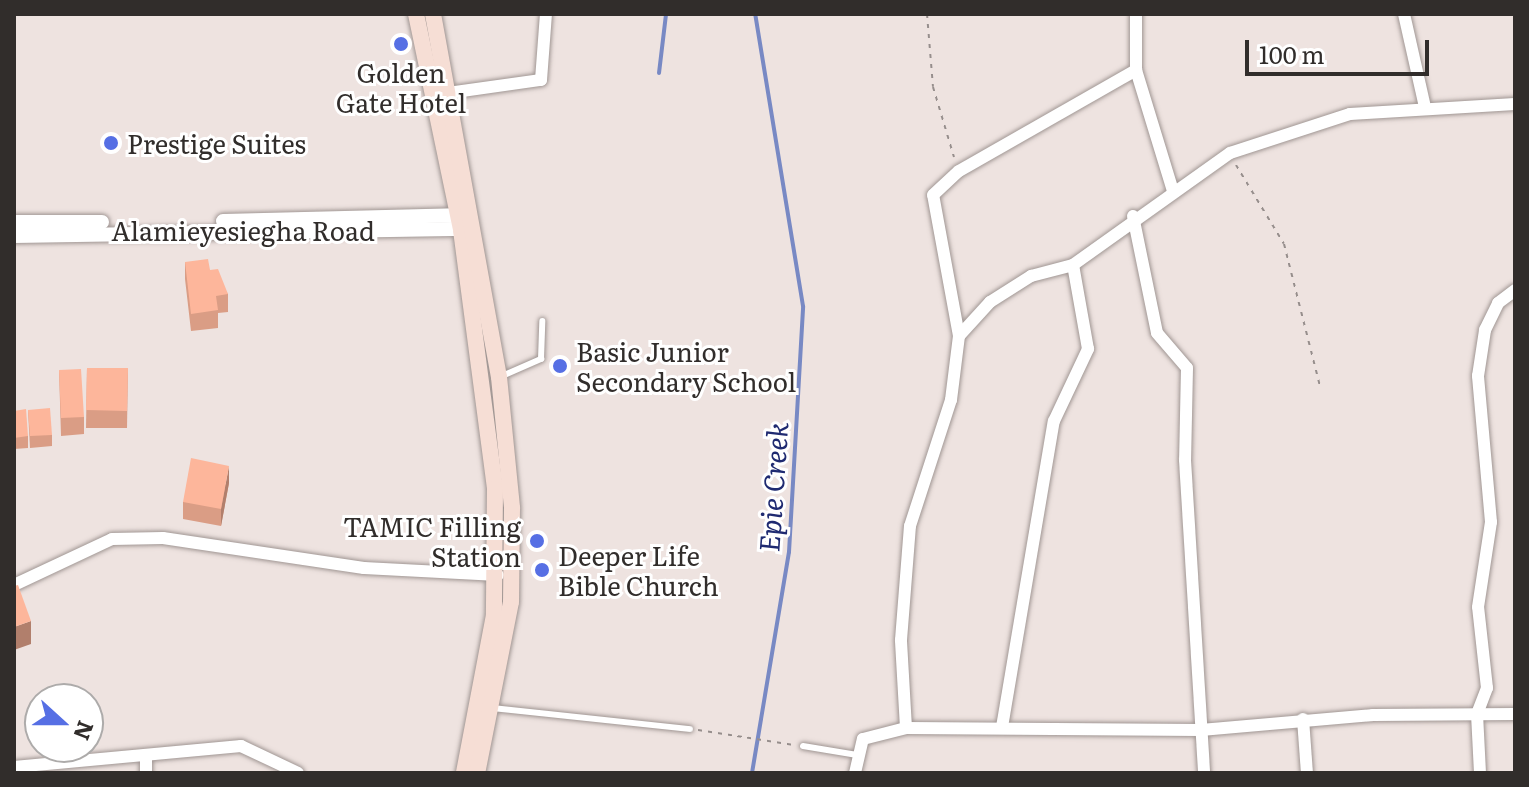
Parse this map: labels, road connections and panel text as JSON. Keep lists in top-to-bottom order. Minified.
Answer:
{"streets":{"street":["Alamieyesiegha Road"]},"water":["Epie Creek"],"places":["Golden Gate Hotel","Prestige Suites","Basic Junior Secondary School","TAMIC Filling Station","Deeper Life Bible Church"],"scale_bar":"100 m","north":"right"}
